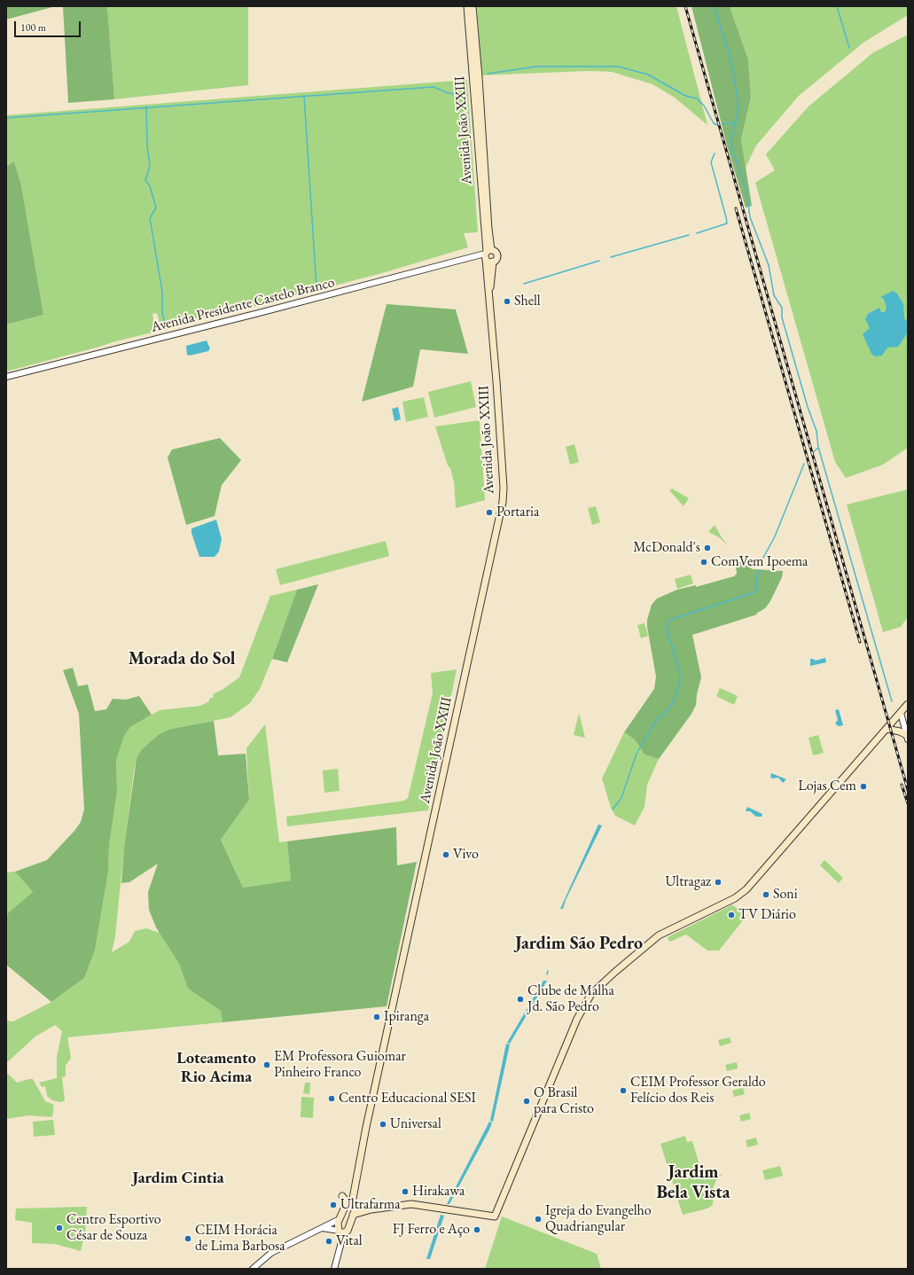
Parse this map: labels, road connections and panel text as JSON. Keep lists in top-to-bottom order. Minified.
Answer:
{"streets":{"main road":["Avenida João XXIII"],"street":["Avenida Presidente Castelo Branco"]},"crossings":[["Avenida João XXIII","Avenida Presidente Castelo Branco"]],"districts":["Morada do Sol","Jardim São Pedro","Loteamento Rio Acima","Jardim Bela Vista","Jardim Cintia"],"places":["Shell","Portaria","McDonald's","ComVem Ipoema","Lojas Cem","Vivo","Ultragaz","Soni","TV Diário","Clube de Malha Jd. São Pedro","Ipiranga","EM Professora Guiomar Pinheiro Franco","CEIM Professor Geraldo Felício dos Reis","Centro Educacional SESI","O Brasil para Cristo","Universal","Hirakawa","Ultrafarma","Igreja do Evangelho Quadriangular","Centro Esportivo César de Souza","FJ Ferro e Aço","CEIM Horácia de Lima Barbosa","Vital"],"scale_bar":"100 m"}
